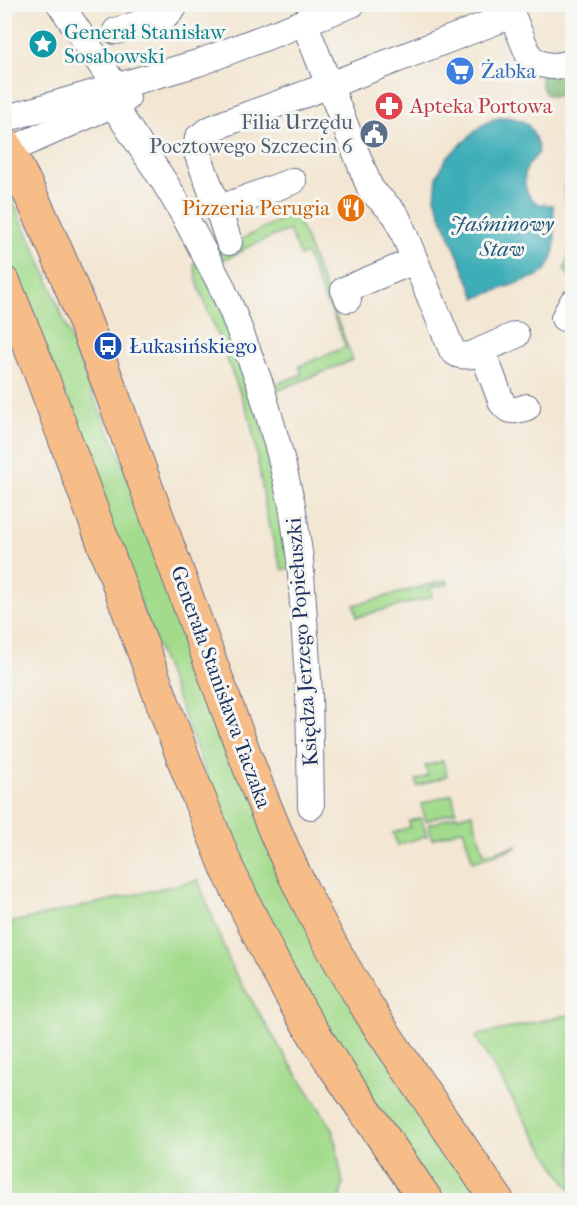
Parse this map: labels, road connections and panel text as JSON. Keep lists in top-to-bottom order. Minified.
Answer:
{"streets":{"main road":["Generała Stanisława Taczaka"],"street":["Księdza Jerzego Popiełuszki"]},"water":["Jaśminowy Staw"],"places":{"place":["Generał Stanisław Sosabowski"],"supermarket":["Żabka"],"pharmacy":["Apteka Portowa"],"public building":["Filia Urzędu Pocztowego Szczecin 6"],"restaurant":["Pizzeria Perugia"],"bus stop":["Łukasińskiego"]}}
